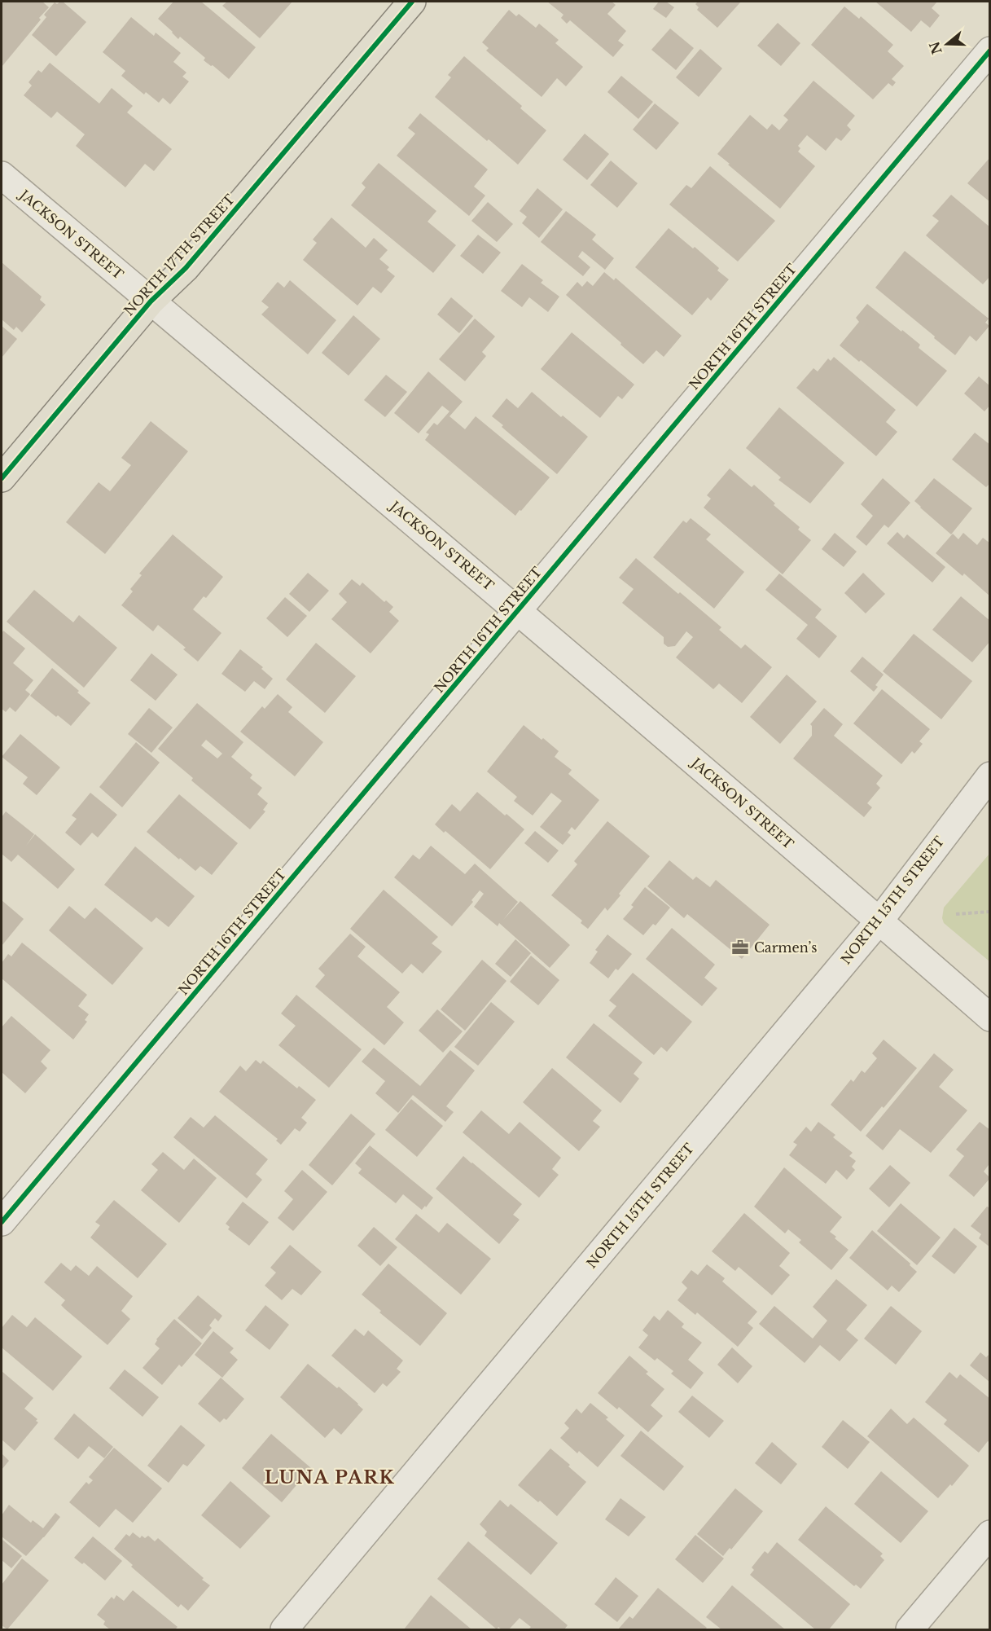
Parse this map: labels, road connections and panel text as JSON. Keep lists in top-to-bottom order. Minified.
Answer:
{"streets":{"main road":["NORTH 17TH STREET"],"street":["JACKSON STREET","NORTH 16TH STREET","NORTH 15TH STREET"]},"crossings":[["JACKSON STREET","NORTH 17TH STREET"],["JACKSON STREET","NORTH 16TH STREET"],["JACKSON STREET","NORTH 15TH STREET"]],"districts":["LUNA PARK"],"places":{"office":["Carmen’s"]},"north":"left"}
